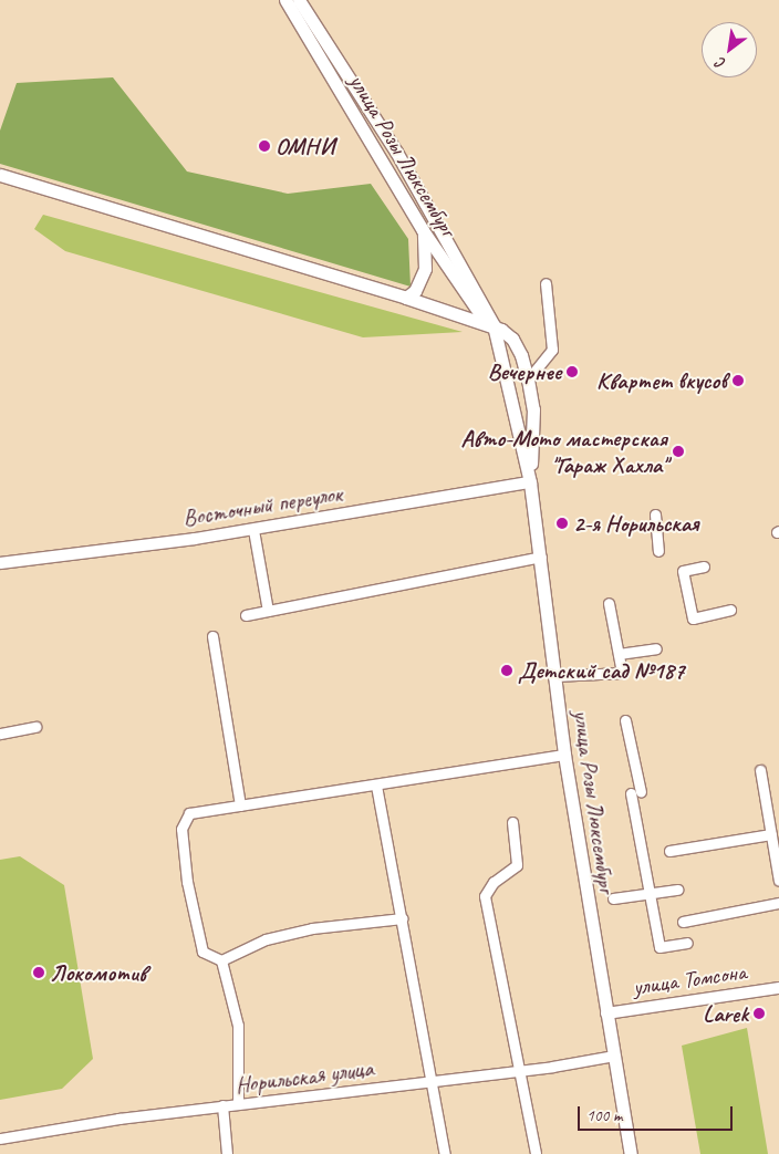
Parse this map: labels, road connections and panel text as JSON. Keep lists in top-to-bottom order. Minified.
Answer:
{"streets":{"main road":["улица Розы Люксембург"],"street":["Восточный переулок","улица Томсона","Норильская улица"]},"crossings":[["улица Розы Люксембург","Восточный переулок"],["улица Розы Люксембург","улица Томсона"],["улица Розы Люксембург","Норильская улица"]],"places":["ОМНИ","Вечернее","Квартет вкусов","Авто-Мото мастерская \"Гараж Хахла\"","2-я Норильская","Детский сад №187","Локомотив","Larek"],"scale_bar":"100 m","north":"bottom left"}
